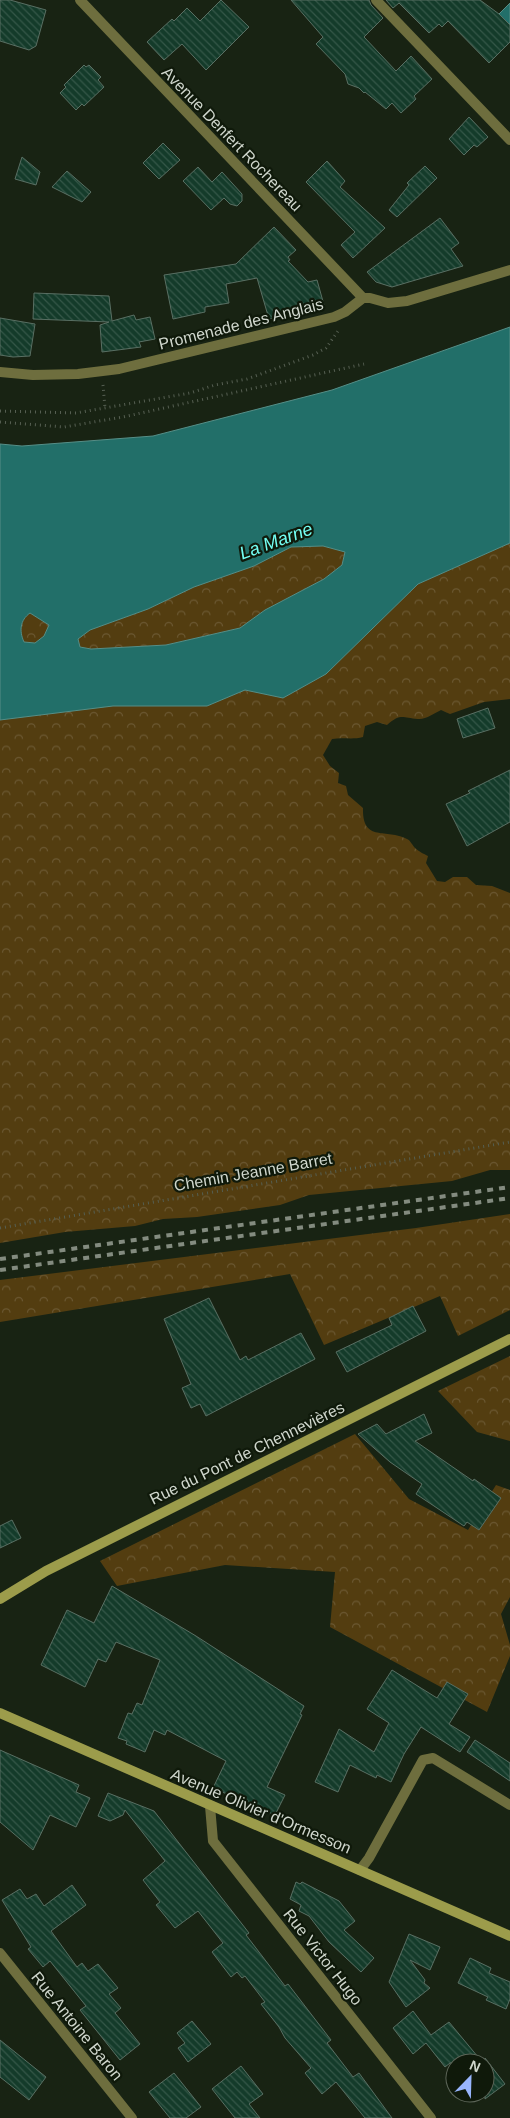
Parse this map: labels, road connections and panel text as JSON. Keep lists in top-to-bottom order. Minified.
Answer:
{"streets":{"main road":["Rue du Pont de Chennevières","Avenue Olivier d'Ormesson"],"street":["Avenue Denfert Rochereau","Promenade des Anglais","Rue Victor Hugo","Rue Antoine Baron"],"path":["Chemin Jeanne Barret"]},"crossings":[["Avenue Denfert Rochereau","Promenade des Anglais"],["Avenue Olivier d'Ormesson","Rue Victor Hugo"]],"water":["La Marne"],"north":"top right"}
